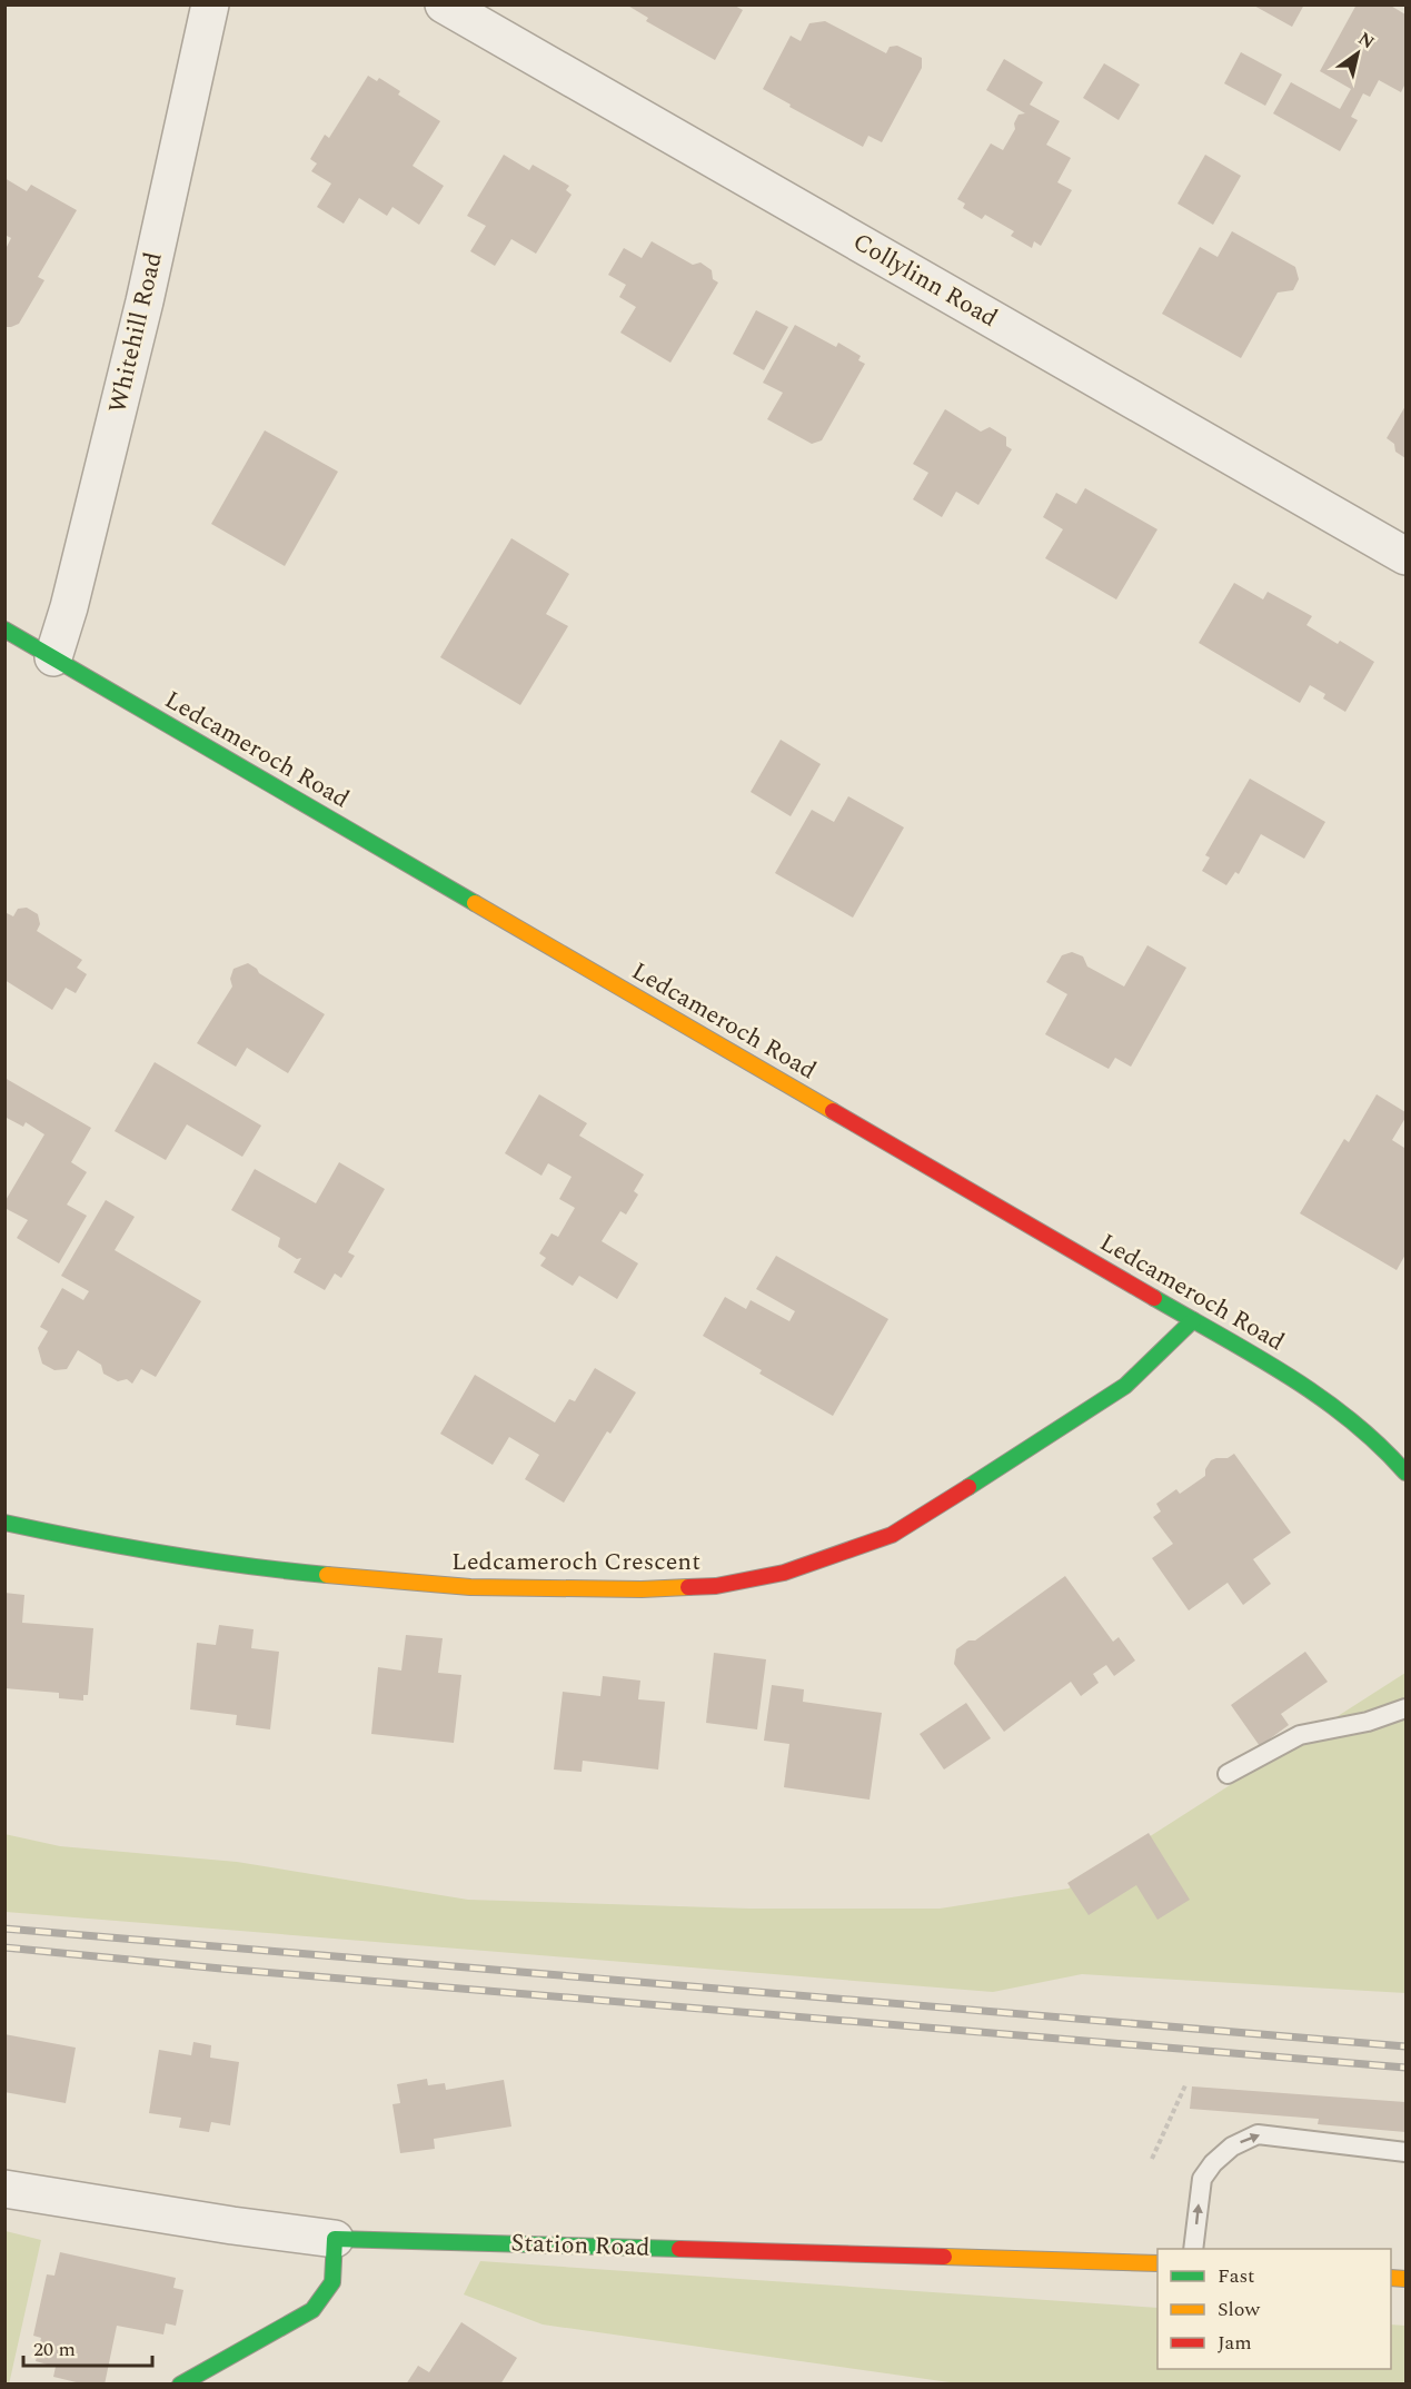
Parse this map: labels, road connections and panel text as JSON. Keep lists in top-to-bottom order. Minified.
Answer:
{"streets":{"street":["Collylinn Road","Whitehill Road","Ledcameroch Road","Ledcameroch Crescent","Station Road"]},"crossings":[["Whitehill Road","Ledcameroch Road"],["Ledcameroch Road","Ledcameroch Crescent"]],"legend":["Fast","Slow","Jam"],"scale_bar":"20 m","north":"top right"}
